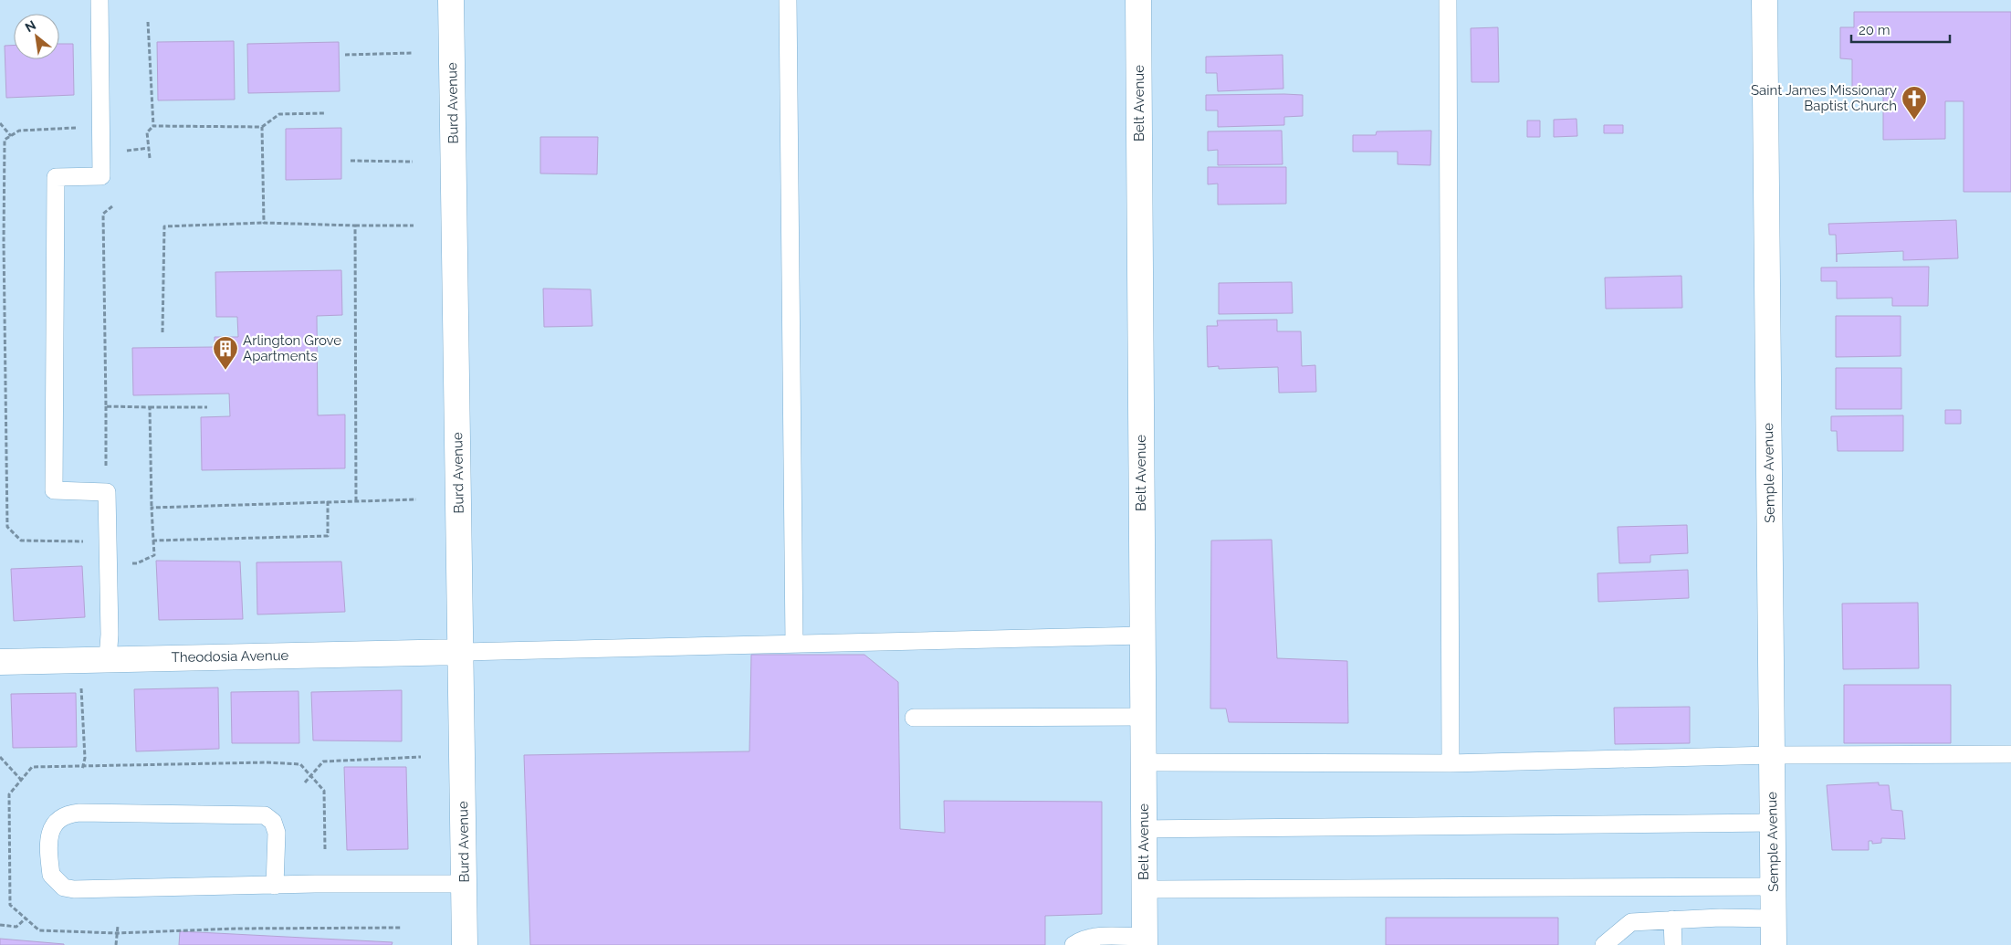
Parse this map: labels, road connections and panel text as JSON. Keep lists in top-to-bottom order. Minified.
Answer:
{"streets":{"street":["Burd Avenue","Belt Avenue","Semple Avenue","Theodosia Avenue"]},"crossings":[["Burd Avenue","Theodosia Avenue"]],"places":{"church":["Saint James Missionary Baptist Church"],"building":["Arlington Grove Apartments"]},"scale_bar":"20 m","north":"top left"}
